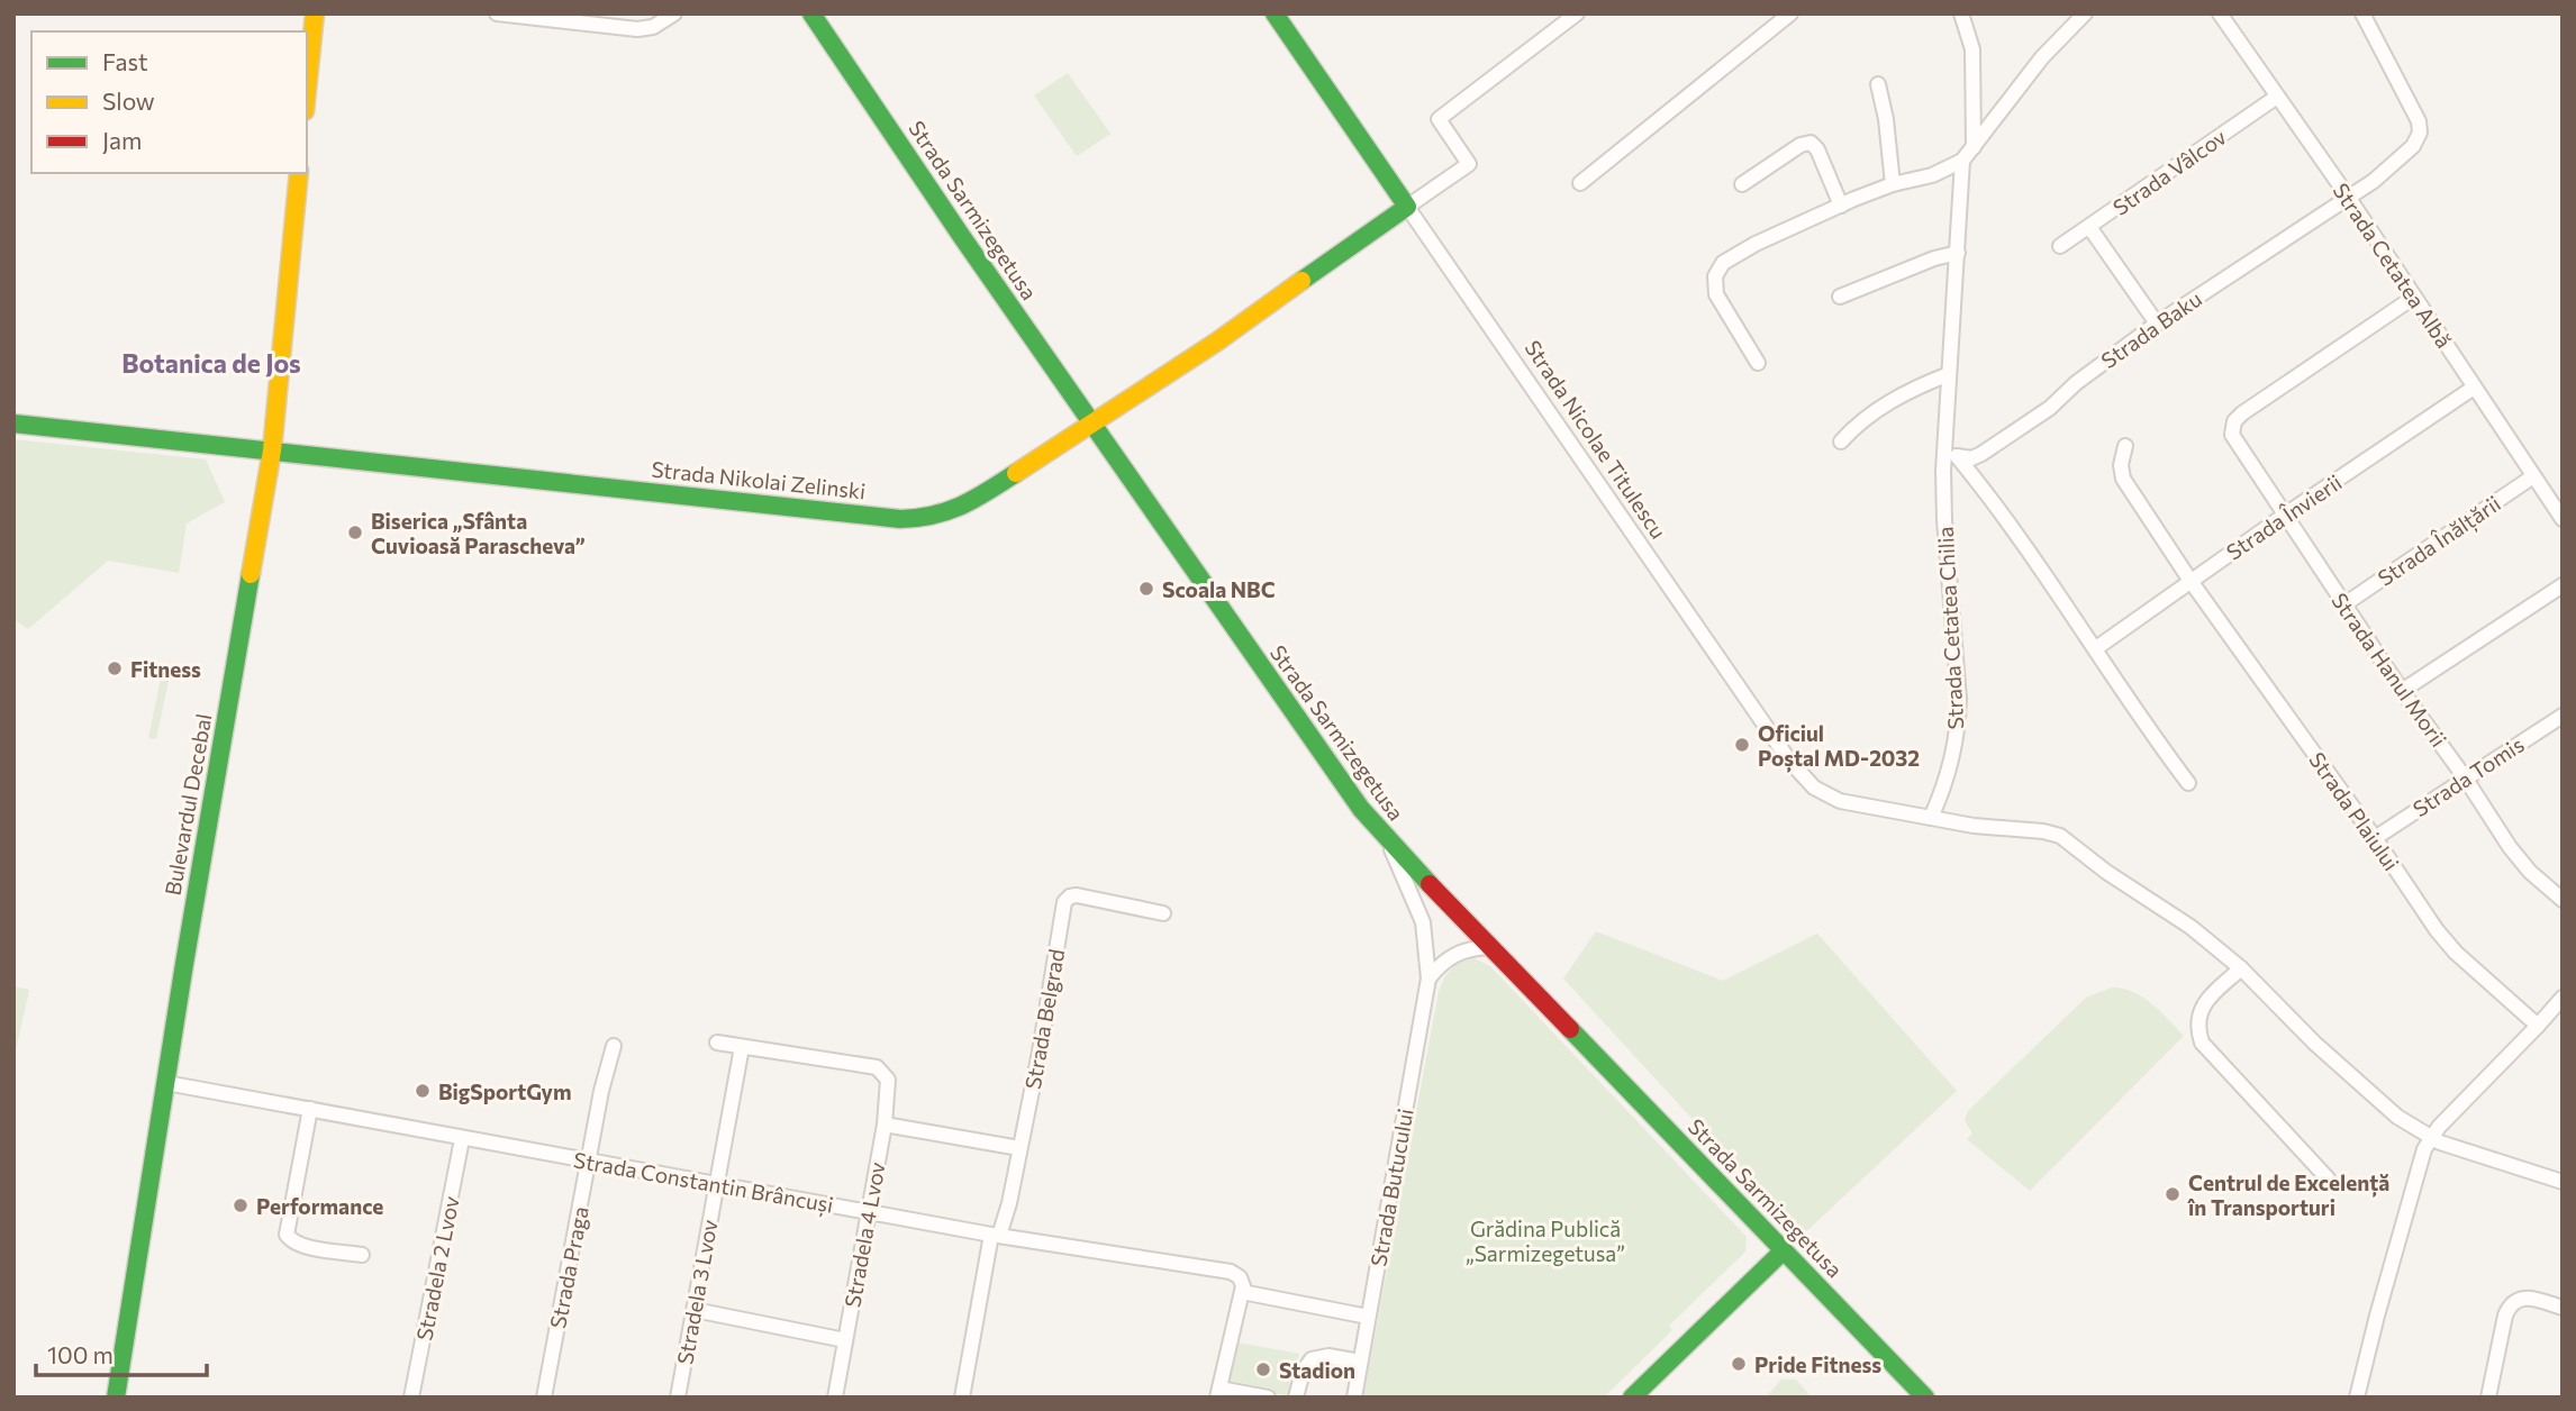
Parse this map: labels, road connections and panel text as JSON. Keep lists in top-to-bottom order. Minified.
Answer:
{"streets":{"main road":["Strada Sarmizegetusa","Strada Nicolae Titulescu","Strada Nikolai Zelinski","Bulevardul Decebal"],"street":["Strada Vâlcov","Strada Cetatea Albă","Strada Baku","Strada Învierii","Strada Înălțării","Strada Cetatea Chilia","Strada Hanul Morii","Strada Tomis","Strada Plaiului","Strada Belgrad","Strada Constantin Brâncuși","Strada Butucului","Stradela 4 Lvov","Strada Praga","Stradela 2 Lvov","Stradela 3 Lvov"]},"crossings":[["Strada Vâlcov","Strada Cetatea Albă"],["Strada Sarmizegetusa","Strada Nikolai Zelinski"],["Strada Sarmizegetusa","Strada Butucului"],["Strada Cetatea Albă","Strada Baku"],["Strada Cetatea Albă","Strada Învierii"],["Strada Cetatea Albă","Strada Înălțării"],["Strada Cetatea Albă","Strada Hanul Morii"],["Strada Nicolae Titulescu","Strada Nikolai Zelinski"],["Strada Nicolae Titulescu","Strada Cetatea Chilia"],["Strada Nikolai Zelinski","Bulevardul Decebal"],["Strada Învierii","Strada Hanul Morii"],["Strada Învierii","Strada Plaiului"],["Strada Înălțării","Strada Hanul Morii"],["Strada Hanul Morii","Strada Tomis"],["Strada Tomis","Strada Plaiului"],["Bulevardul Decebal","Strada Constantin Brâncuși"],["Strada Belgrad","Strada Constantin Brâncuși"],["Strada Constantin Brâncuși","Strada Butucului"],["Strada Constantin Brâncuși","Stradela 4 Lvov"],["Strada Constantin Brâncuși","Strada Praga"],["Strada Constantin Brâncuși","Stradela 2 Lvov"],["Strada Constantin Brâncuși","Stradela 3 Lvov"],["Stradela 4 Lvov","Stradela 3 Lvov"]],"districts":["Botanica de Jos"],"parks":["Grădina Publică „Sarmizegetusa”"],"places":["Biserica „Sfânta Cuvioasă Parascheva”","Scoala NBC","Fitness","Oficiul Poștal MD-2032","BigSportGym","Centrul de Excelență în Transporturi","Performance","Pride Fitness","Stadion"],"legend":["Fast","Slow","Jam"],"scale_bar":"100 m"}
